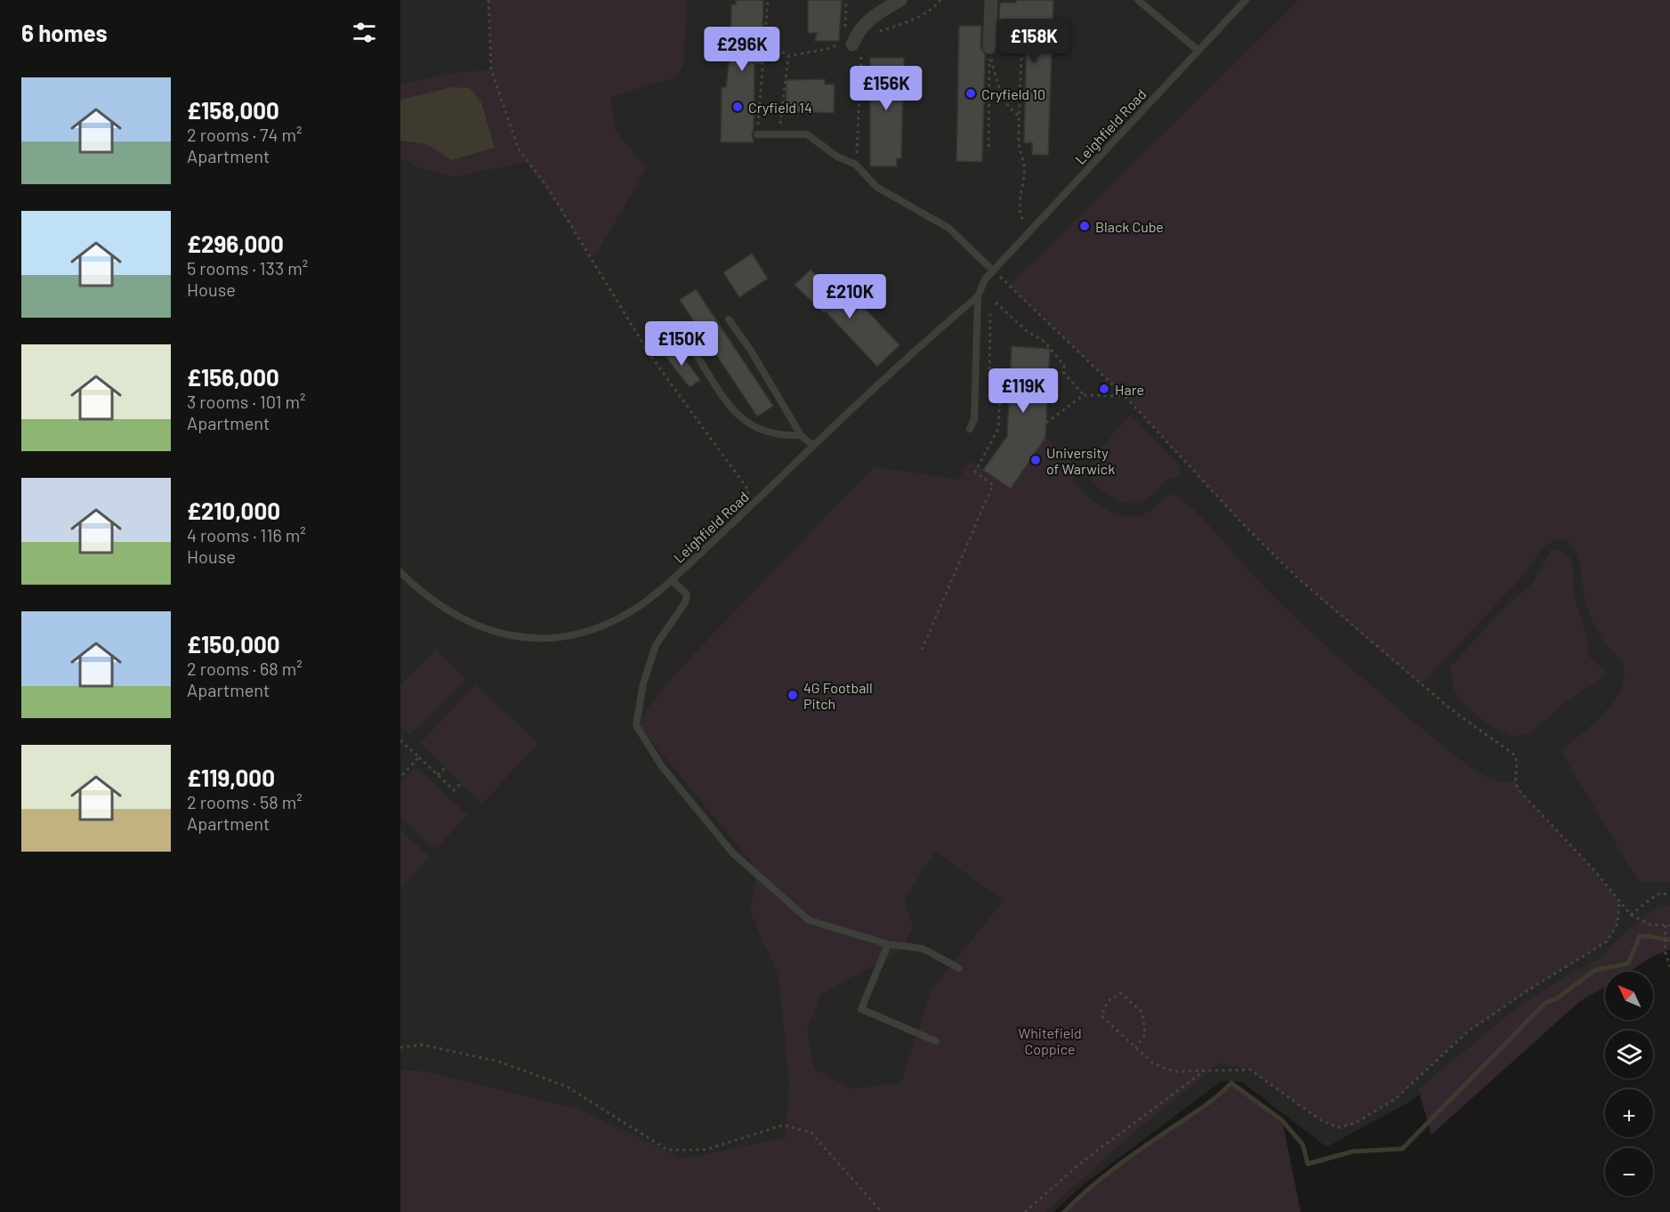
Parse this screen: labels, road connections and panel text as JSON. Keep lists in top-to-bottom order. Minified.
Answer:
{"streets":{"lane":["Leighfield Road"]},"parks":["Whitefield Coppice"],"places":["Cryfield 10","Cryfield 14","Black Cube","Hare","University of Warwick","4G Football Pitch"],"north":"top left","page":{"heading":"6 homes","price":["£158K","£296K","£156K","£210K","£150K","£119K"],"list":[{"name":"£158,000","note":"2 rooms · 74 m² · Apartment"},{"name":"£296,000","note":"5 rooms · 133 m² · House"},{"name":"£156,000","note":"3 rooms · 101 m² · Apartment"},{"name":"£210,000","note":"4 rooms · 116 m² · House"},{"name":"£150,000","note":"2 rooms · 68 m² · Apartment"},{"name":"£119,000","note":"2 rooms · 58 m² · Apartment"}],"map_buttons":["+","−"]}}
